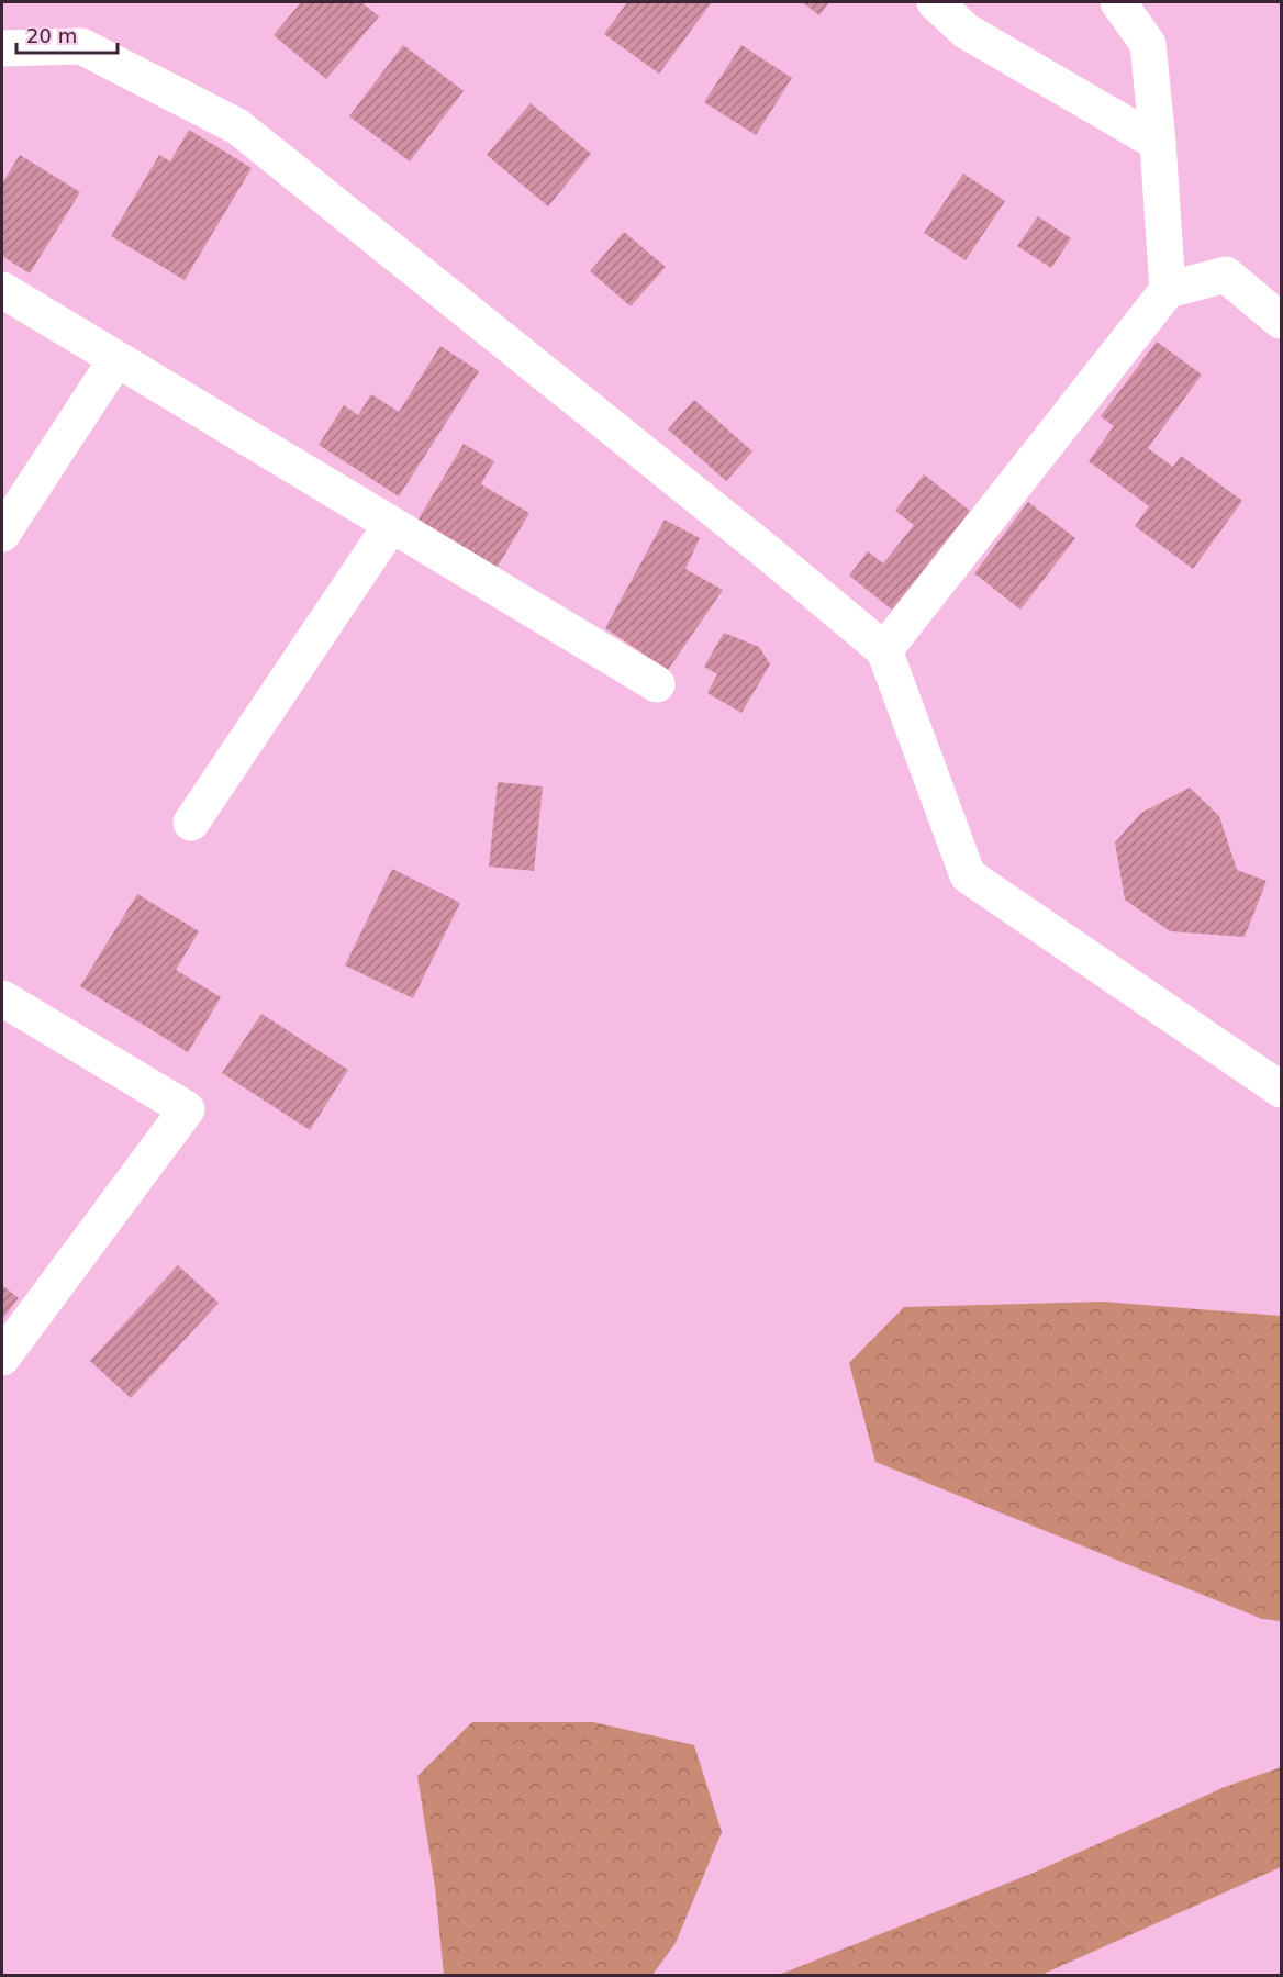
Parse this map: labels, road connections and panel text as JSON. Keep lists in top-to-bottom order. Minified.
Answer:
{"scale_bar":"20 m"}
